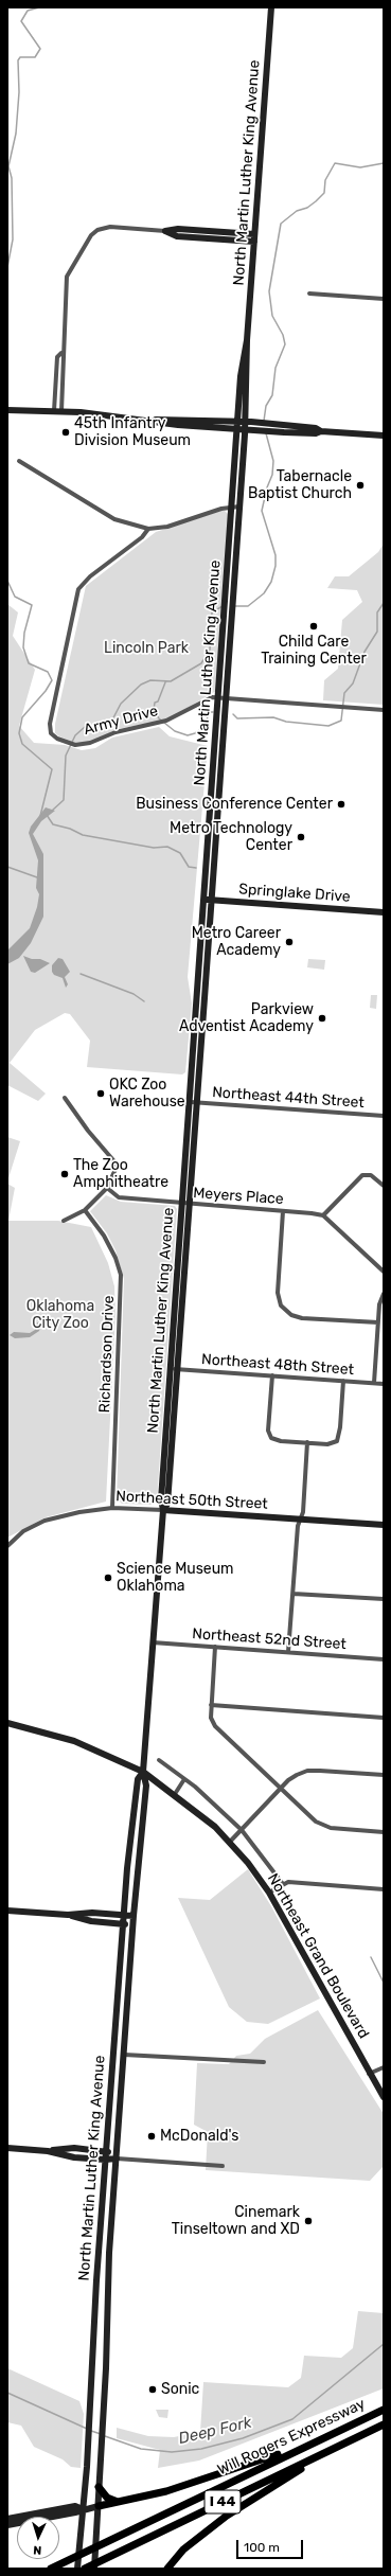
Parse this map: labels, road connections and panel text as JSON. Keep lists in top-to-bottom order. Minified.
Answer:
{"streets":{"highway":["Will Rogers Expressway","I 44"],"main road":["North Martin Luther King Avenue","Springlake Drive","Northeast 50th Street","Northeast Grand Boulevard"],"street":["Army Drive","Northeast 44th Street","Meyers Place","Richardson Drive","Northeast 48th Street","Northeast 52nd Street"]},"crossings":[["North Martin Luther King Avenue","Army Drive"],["North Martin Luther King Avenue","Springlake Drive"],["North Martin Luther King Avenue","Northeast 44th Street"],["North Martin Luther King Avenue","Meyers Place"],["North Martin Luther King Avenue","Northeast 48th Street"],["North Martin Luther King Avenue","Northeast 50th Street"],["North Martin Luther King Avenue","Northeast 52nd Street"],["North Martin Luther King Avenue","Northeast Grand Boulevard"],["Richardson Drive","Northeast 50th Street"]],"water":["Deep Fork"],"parks":["Lincoln Park","Oklahoma City Zoo"],"places":["45th Infantry Division Museum","Tabernacle Baptist Church","Child Care Training Center","Business Conference Center","Metro Technology Center","Metro Career Academy","Parkview Adventist Academy","OKC Zoo Warehouse","The Zoo Amphitheatre","Science Museum Oklahoma","McDonald's","Cinemark Tinseltown and XD","Sonic"],"scale_bar":"100 m","north":"bottom"}
